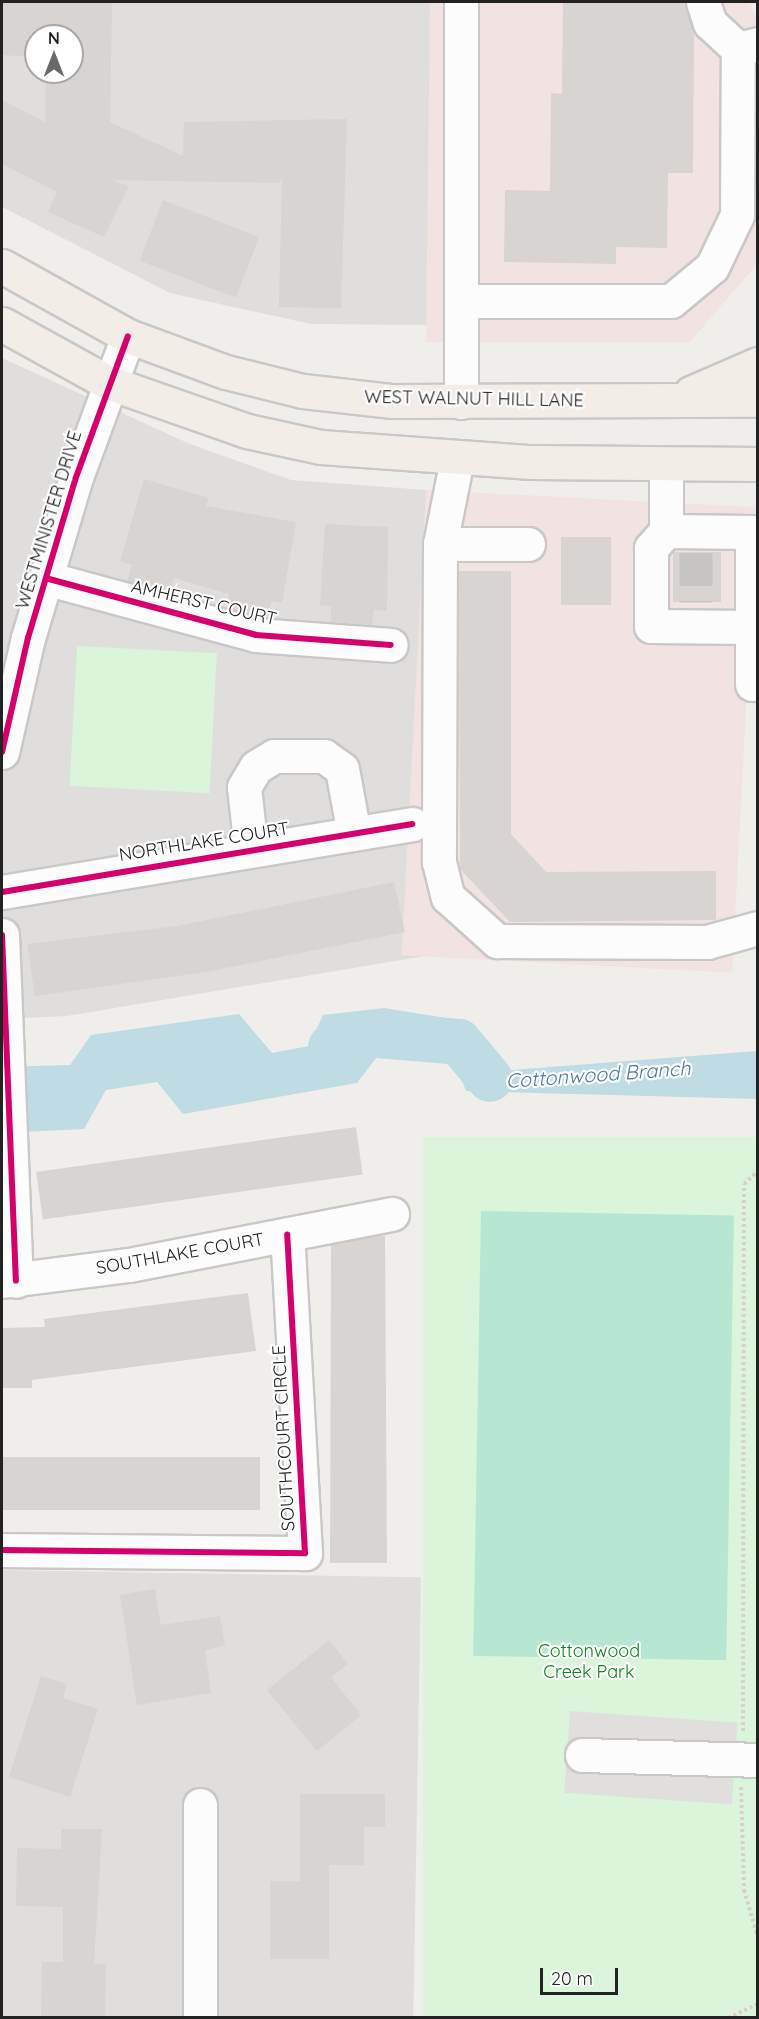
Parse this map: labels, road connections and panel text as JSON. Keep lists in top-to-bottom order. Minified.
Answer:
{"streets":{"main road":["WEST WALNUT HILL LANE"],"street":["WESTMINISTER DRIVE","AMHERST COURT","NORTHLAKE COURT","SOUTHLAKE COURT","SOUTHCOURT CIRCLE"]},"crossings":[["WEST WALNUT HILL LANE","WESTMINISTER DRIVE"],["WESTMINISTER DRIVE","AMHERST COURT"],["SOUTHLAKE COURT","SOUTHCOURT CIRCLE"]],"water":["Cottonwood Branch"],"parks":["Cottonwood Creek Park"],"scale_bar":"20 m","north":"top"}
